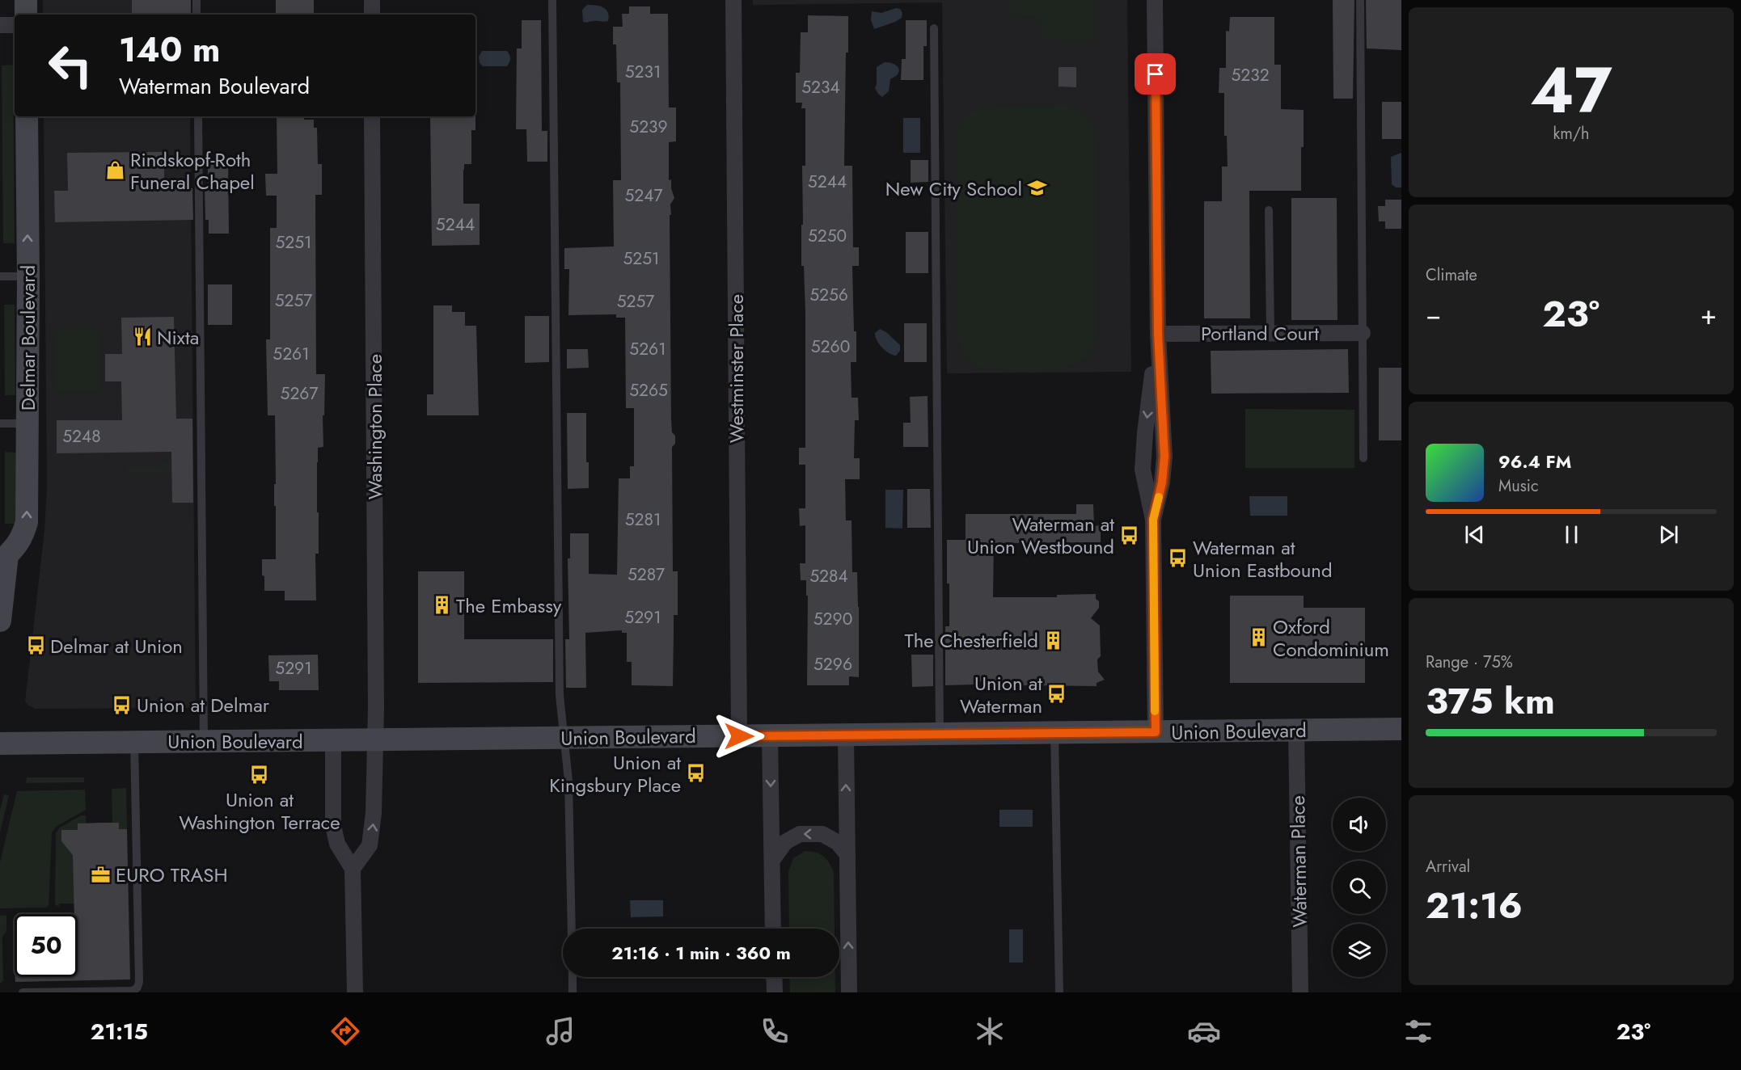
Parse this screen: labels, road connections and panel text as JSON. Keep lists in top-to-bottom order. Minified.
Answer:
{"streets":{"main road":["Delmar Boulevard","Union Boulevard"],"street":["Portland Court","Westminster Place","Washington Place","Waterman Place"]},"crossings":[["Westminster Place","Union Boulevard"],["Washington Place","Union Boulevard"],["Union Boulevard","Waterman Place"]],"one_way":["Delmar Boulevard"],"places":{"shop":["Rindskopf-Roth Funeral Chapel"],"school or university":["New City School"],"restaurant":["Nixta"],"bus stop":["Waterman at Union Westbound","Waterman at Union Eastbound","Delmar at Union","Union at Waterman","Union at Delmar","Union at Kingsbury Place","Union at Washington Terrace"],"building":["The Embassy","Oxford Condominium","The Chesterfield"],"office":["EURO TRASH"]},"house_numbers":["5231","5232","5234","5239","5244","5247","5244","5250","5251","5251","5256","5257","5257","5260","5261","5261","5265","5267","5248","5281","5287","5284","5291","5290","5296","5291"],"page":{"tile":[["47","km/h"],"Climate",["Range · 75%","375 km"],["Arrival","21:16"]],"turn":["140 m","Waterman Boulevard"],"heat":["−","23°","+"],"song":["96.4 FM","Music"],"limit":"50","trip":"21:16 · 1 min · 360 m","tabs":["21:15","23°"]}}
